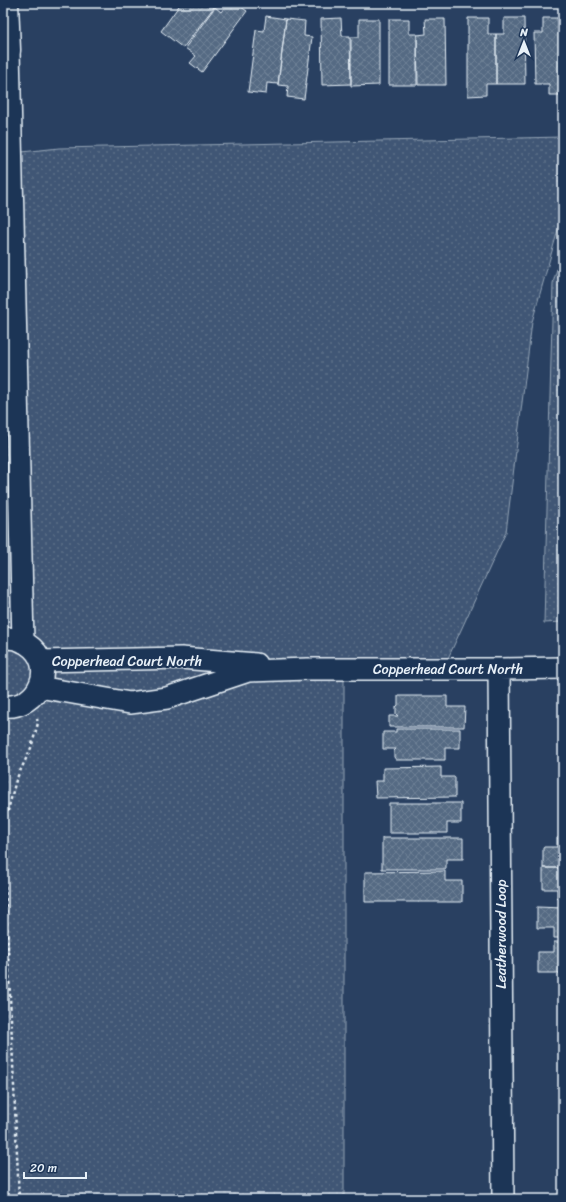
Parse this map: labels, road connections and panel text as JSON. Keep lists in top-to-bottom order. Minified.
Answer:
{"streets":{"street":["Copperhead Court North","Leatherwood Loop"]},"crossings":[["Copperhead Court North","Leatherwood Loop"]],"scale_bar":"20 m","north":"top"}
